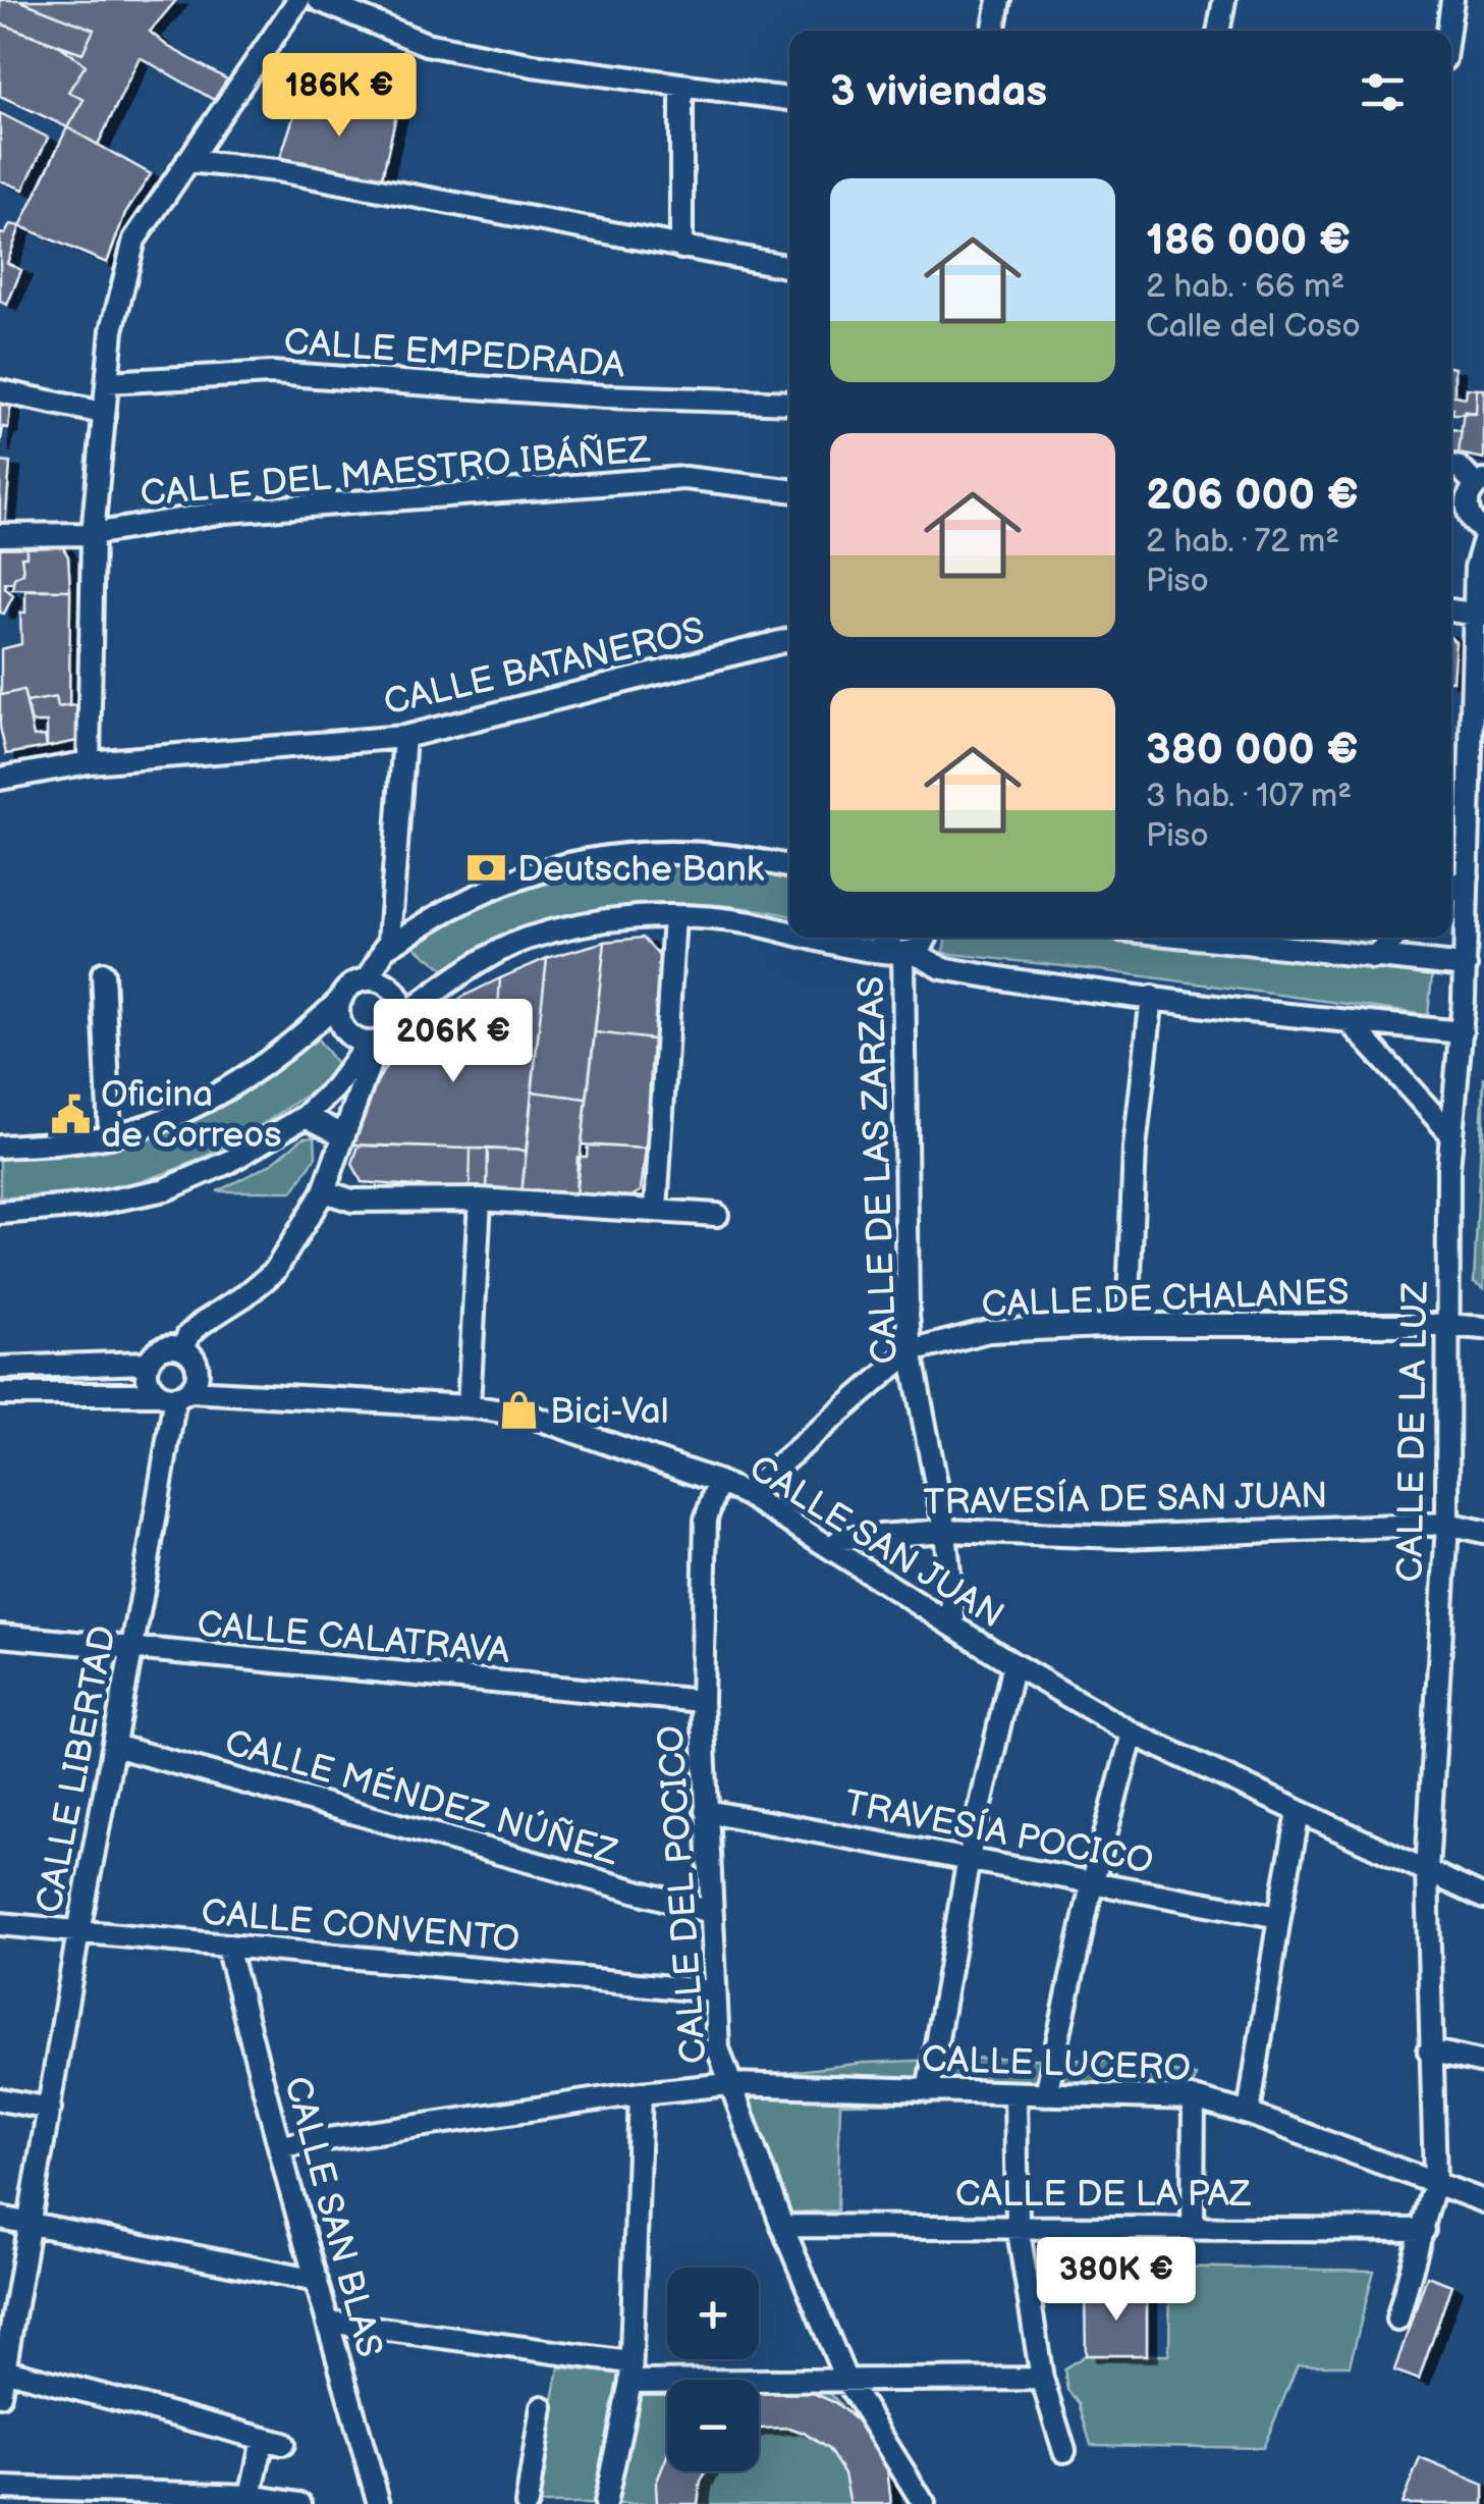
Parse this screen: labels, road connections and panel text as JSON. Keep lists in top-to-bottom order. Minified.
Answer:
{"streets":{"street":["CALLE EMPEDRADA","CALLE DEL MAESTRO IBÁÑEZ","CALLE BATANEROS","CALLE DE LAS ZARZAS","CALLE DE CHALANES","CALLE DE LA LUZ","TRAVESÍA DE SAN JUAN","CALLE SAN JUAN","CALLE CALATRAVA","CALLE LIBERTAD","CALLE MÉNDEZ NÚÑEZ","TRAVESÍA POCICO","CALLE DEL POCICO","CALLE CONVENTO","CALLE LUCERO","CALLE DE LA PAZ","CALLE SAN BLAS"]},"crossings":[["CALLE DE LAS ZARZAS","CALLE DE CHALANES"],["CALLE DE LAS ZARZAS","TRAVESÍA DE SAN JUAN"],["CALLE DE LAS ZARZAS","CALLE SAN JUAN"],["CALLE DE CHALANES","CALLE DE LA LUZ"],["CALLE DE LA LUZ","TRAVESÍA DE SAN JUAN"],["CALLE DE LA LUZ","CALLE SAN JUAN"],["CALLE DE LA LUZ","CALLE LUCERO"],["CALLE DE LA LUZ","CALLE DE LA PAZ"],["TRAVESÍA DE SAN JUAN","CALLE SAN JUAN"],["CALLE SAN JUAN","CALLE LIBERTAD"],["CALLE SAN JUAN","CALLE DEL POCICO"],["CALLE CALATRAVA","CALLE LIBERTAD"],["CALLE CALATRAVA","CALLE DEL POCICO"],["CALLE LIBERTAD","CALLE MÉNDEZ NÚÑEZ"],["CALLE LIBERTAD","CALLE CONVENTO"],["CALLE MÉNDEZ NÚÑEZ","CALLE DEL POCICO"],["TRAVESÍA POCICO","CALLE DEL POCICO"],["CALLE DEL POCICO","CALLE CONVENTO"],["CALLE DEL POCICO","CALLE LUCERO"],["CALLE DEL POCICO","CALLE DE LA PAZ"],["CALLE CONVENTO","CALLE SAN BLAS"],["CALLE LUCERO","CALLE SAN BLAS"]],"places":{"bank":["Deutsche Bank"],"public building":["Oficina de Correos"],"shop":["Bici-Val"]},"page":{"heading":"3 viviendas","price":["186K €","206K €","380K €"],"list":[{"name":"186 000 €","note":"2 hab. · 66 m² · Calle del Coso"},{"name":"206 000 €","note":"2 hab. · 72 m² · Piso"},{"name":"380 000 €","note":"3 hab. · 107 m² · Piso"}],"map_buttons":["+","−"]}}
